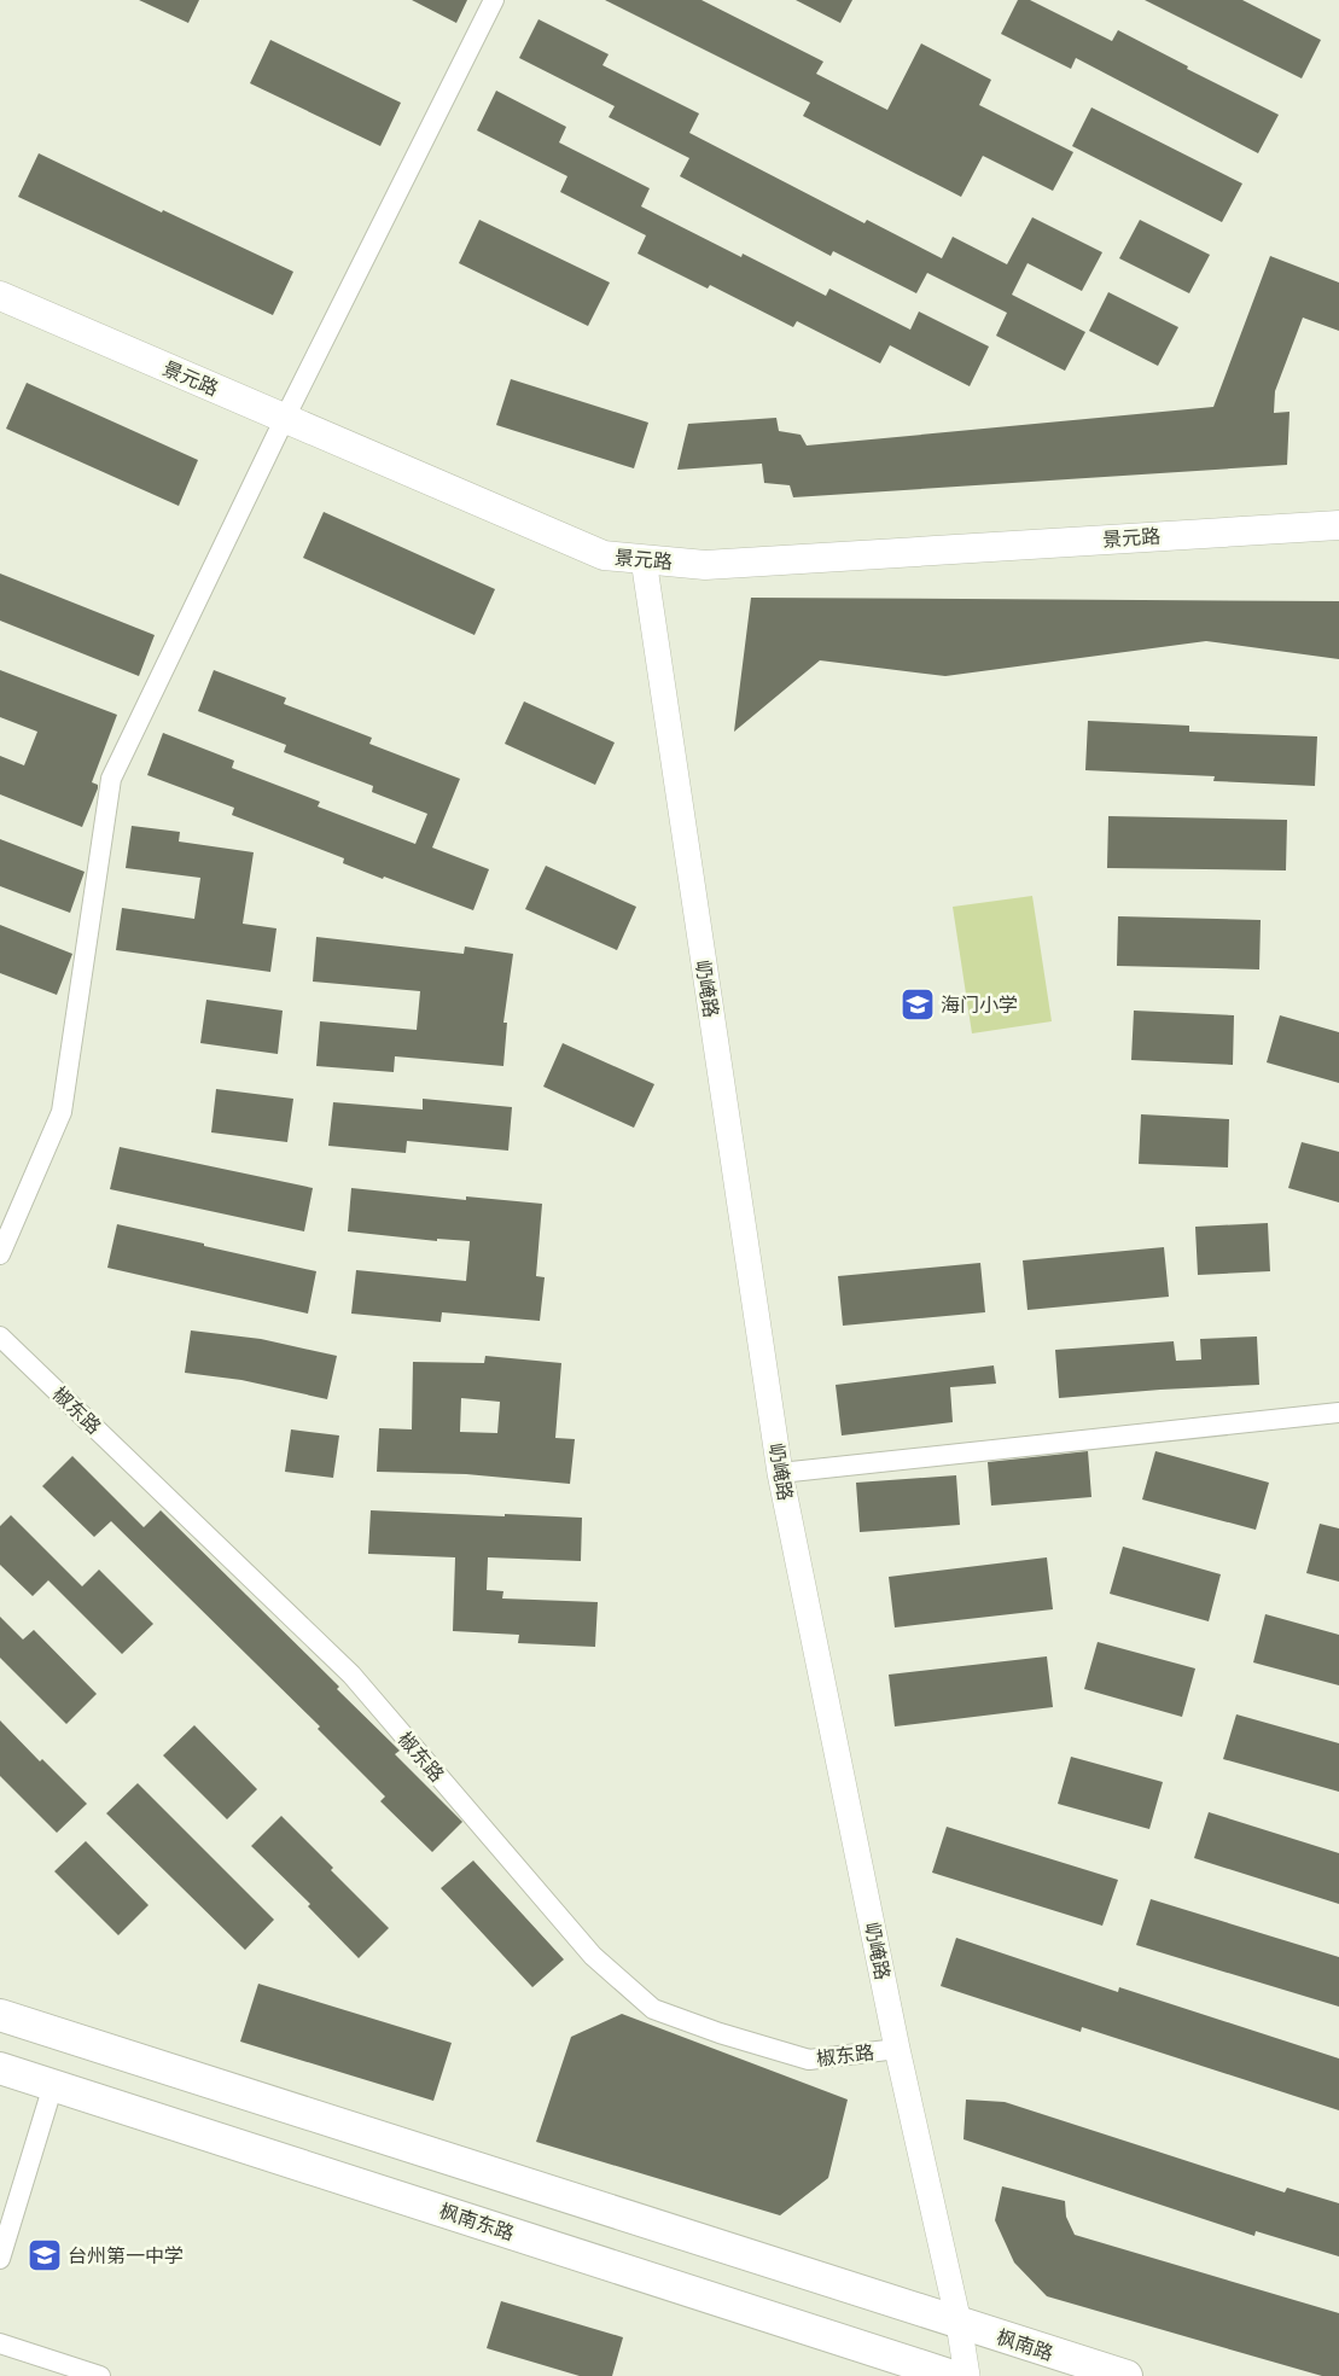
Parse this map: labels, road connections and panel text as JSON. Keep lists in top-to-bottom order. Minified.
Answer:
{"streets":{"main road":["景元路","枫南东路","枫南路"],"street":["屷崦路","椒东路"]},"crossings":[["景元路","屷崦路"],["屷崦路","椒东路"],["屷崦路","枫南路"]],"places":{"school or university":["海门小学","台州第一中学"]}}
